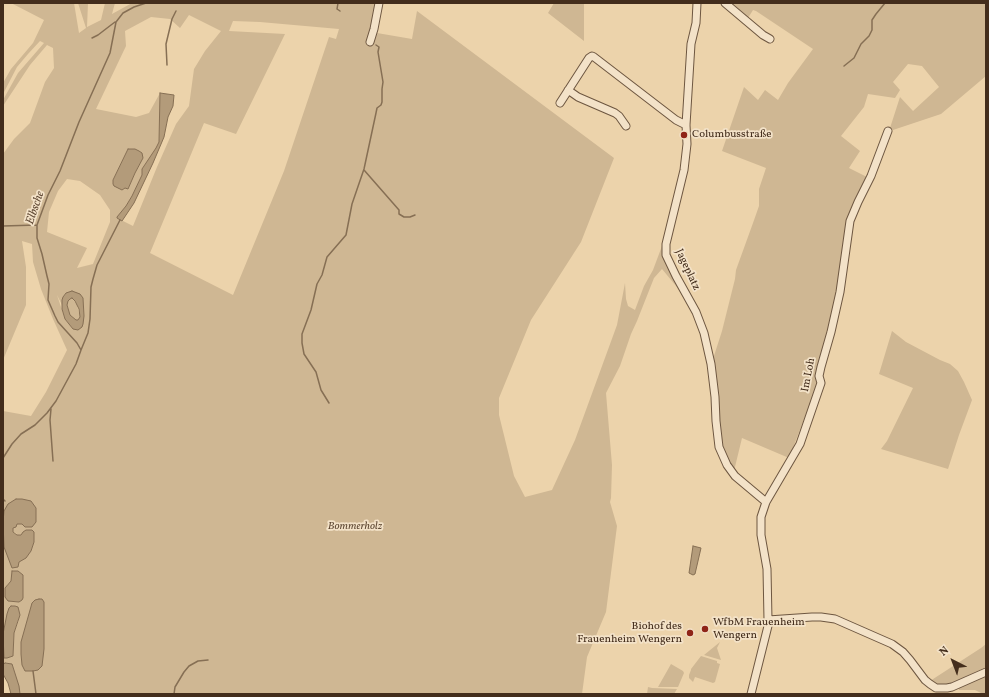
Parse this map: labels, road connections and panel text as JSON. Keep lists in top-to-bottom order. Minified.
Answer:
{"streets":{"street":["Jageplatz","Im Loh"]},"crossings":[["Jageplatz","Im Loh"]],"water":["Elbsche"],"parks":["Bommerholz"],"places":["Columbusstraße","WfbM Frauenheim Wengern","Biohof des Frauenheim Wengern"],"north":"top left"}
